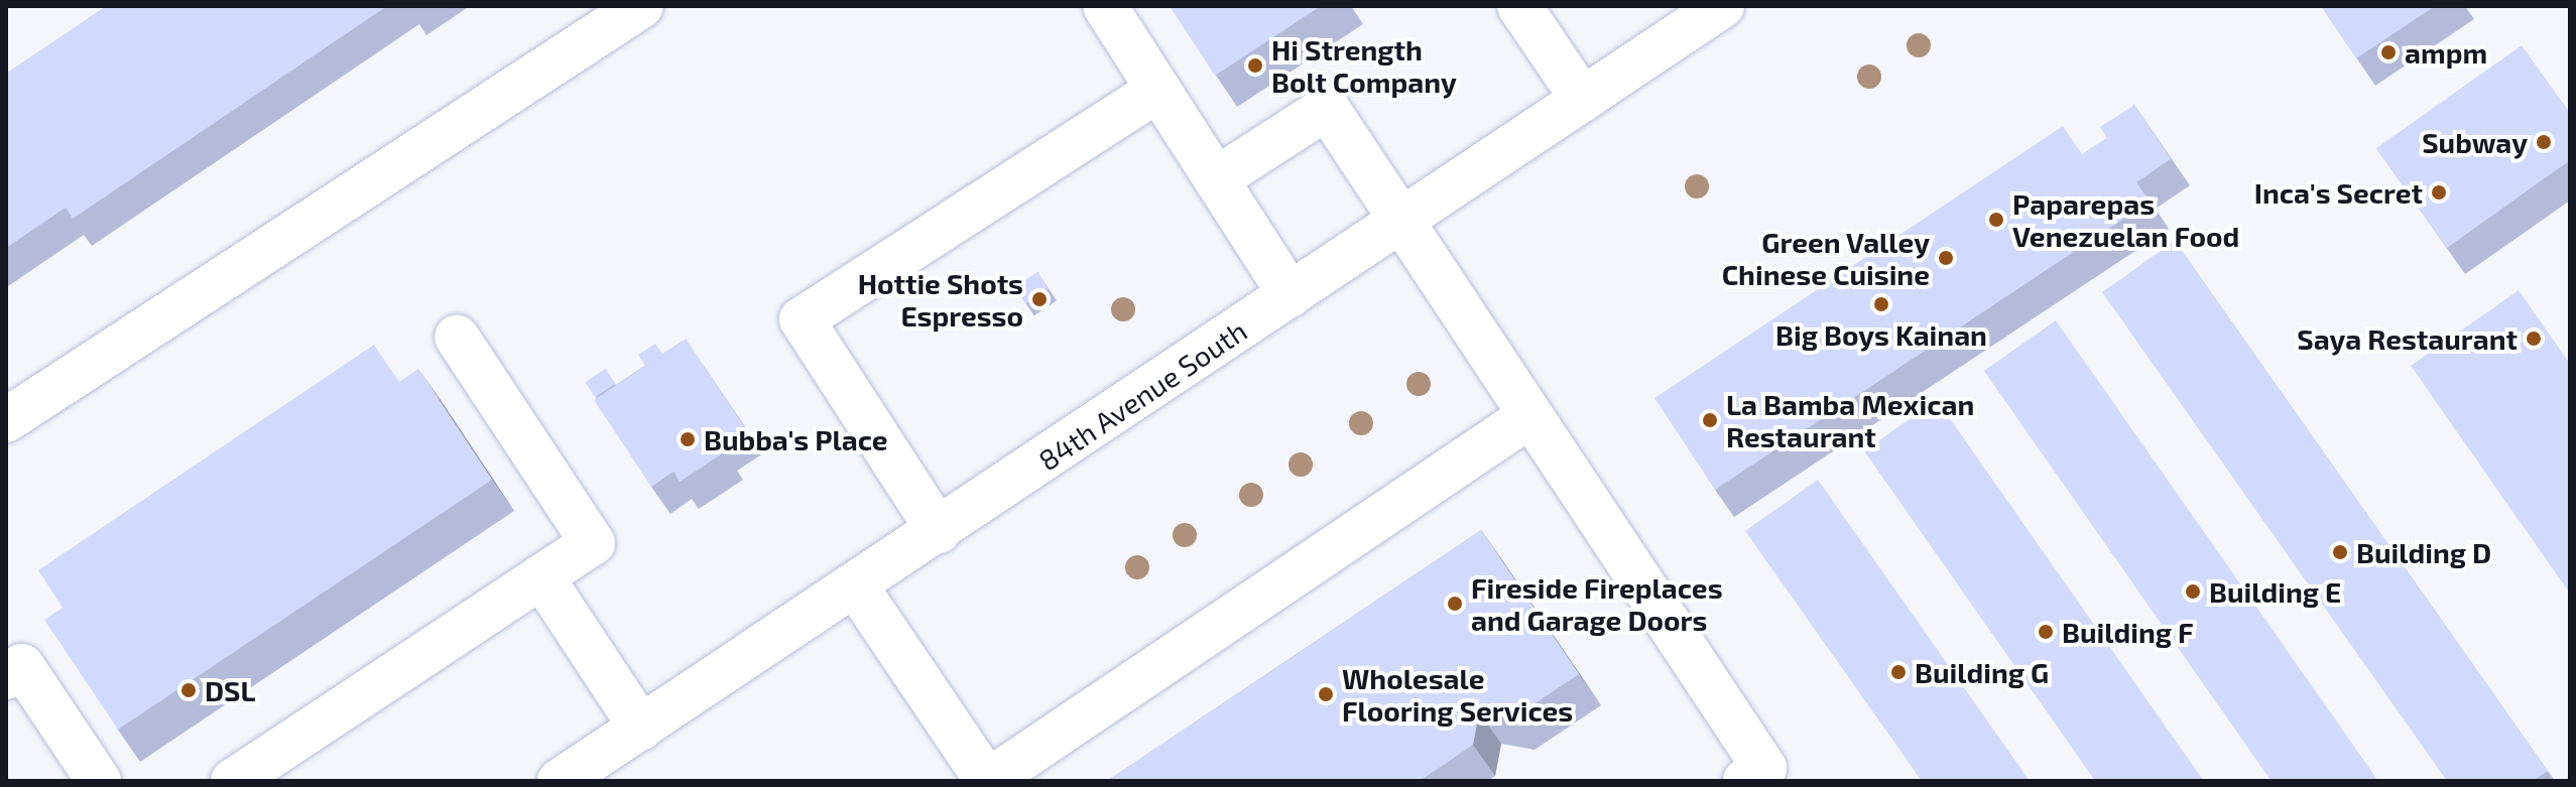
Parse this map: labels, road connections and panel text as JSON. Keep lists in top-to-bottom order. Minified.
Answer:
{"streets":{"main road":["84th Avenue South"]},"places":["ampm","Hi Strength Bolt Company","Subway","Inca's Secret","Paparepas Venezuelan Food","Green Valley Chinese Cuisine","Hottie Shots Espresso","Big Boys Kainan","Saya Restaurant","La Bamba Mexican Restaurant","Bubba's Place","Building D","Building E","Fireside Fireplaces and Garage Doors","Building F","Building G","DSL","Wholesale Flooring Services"]}
